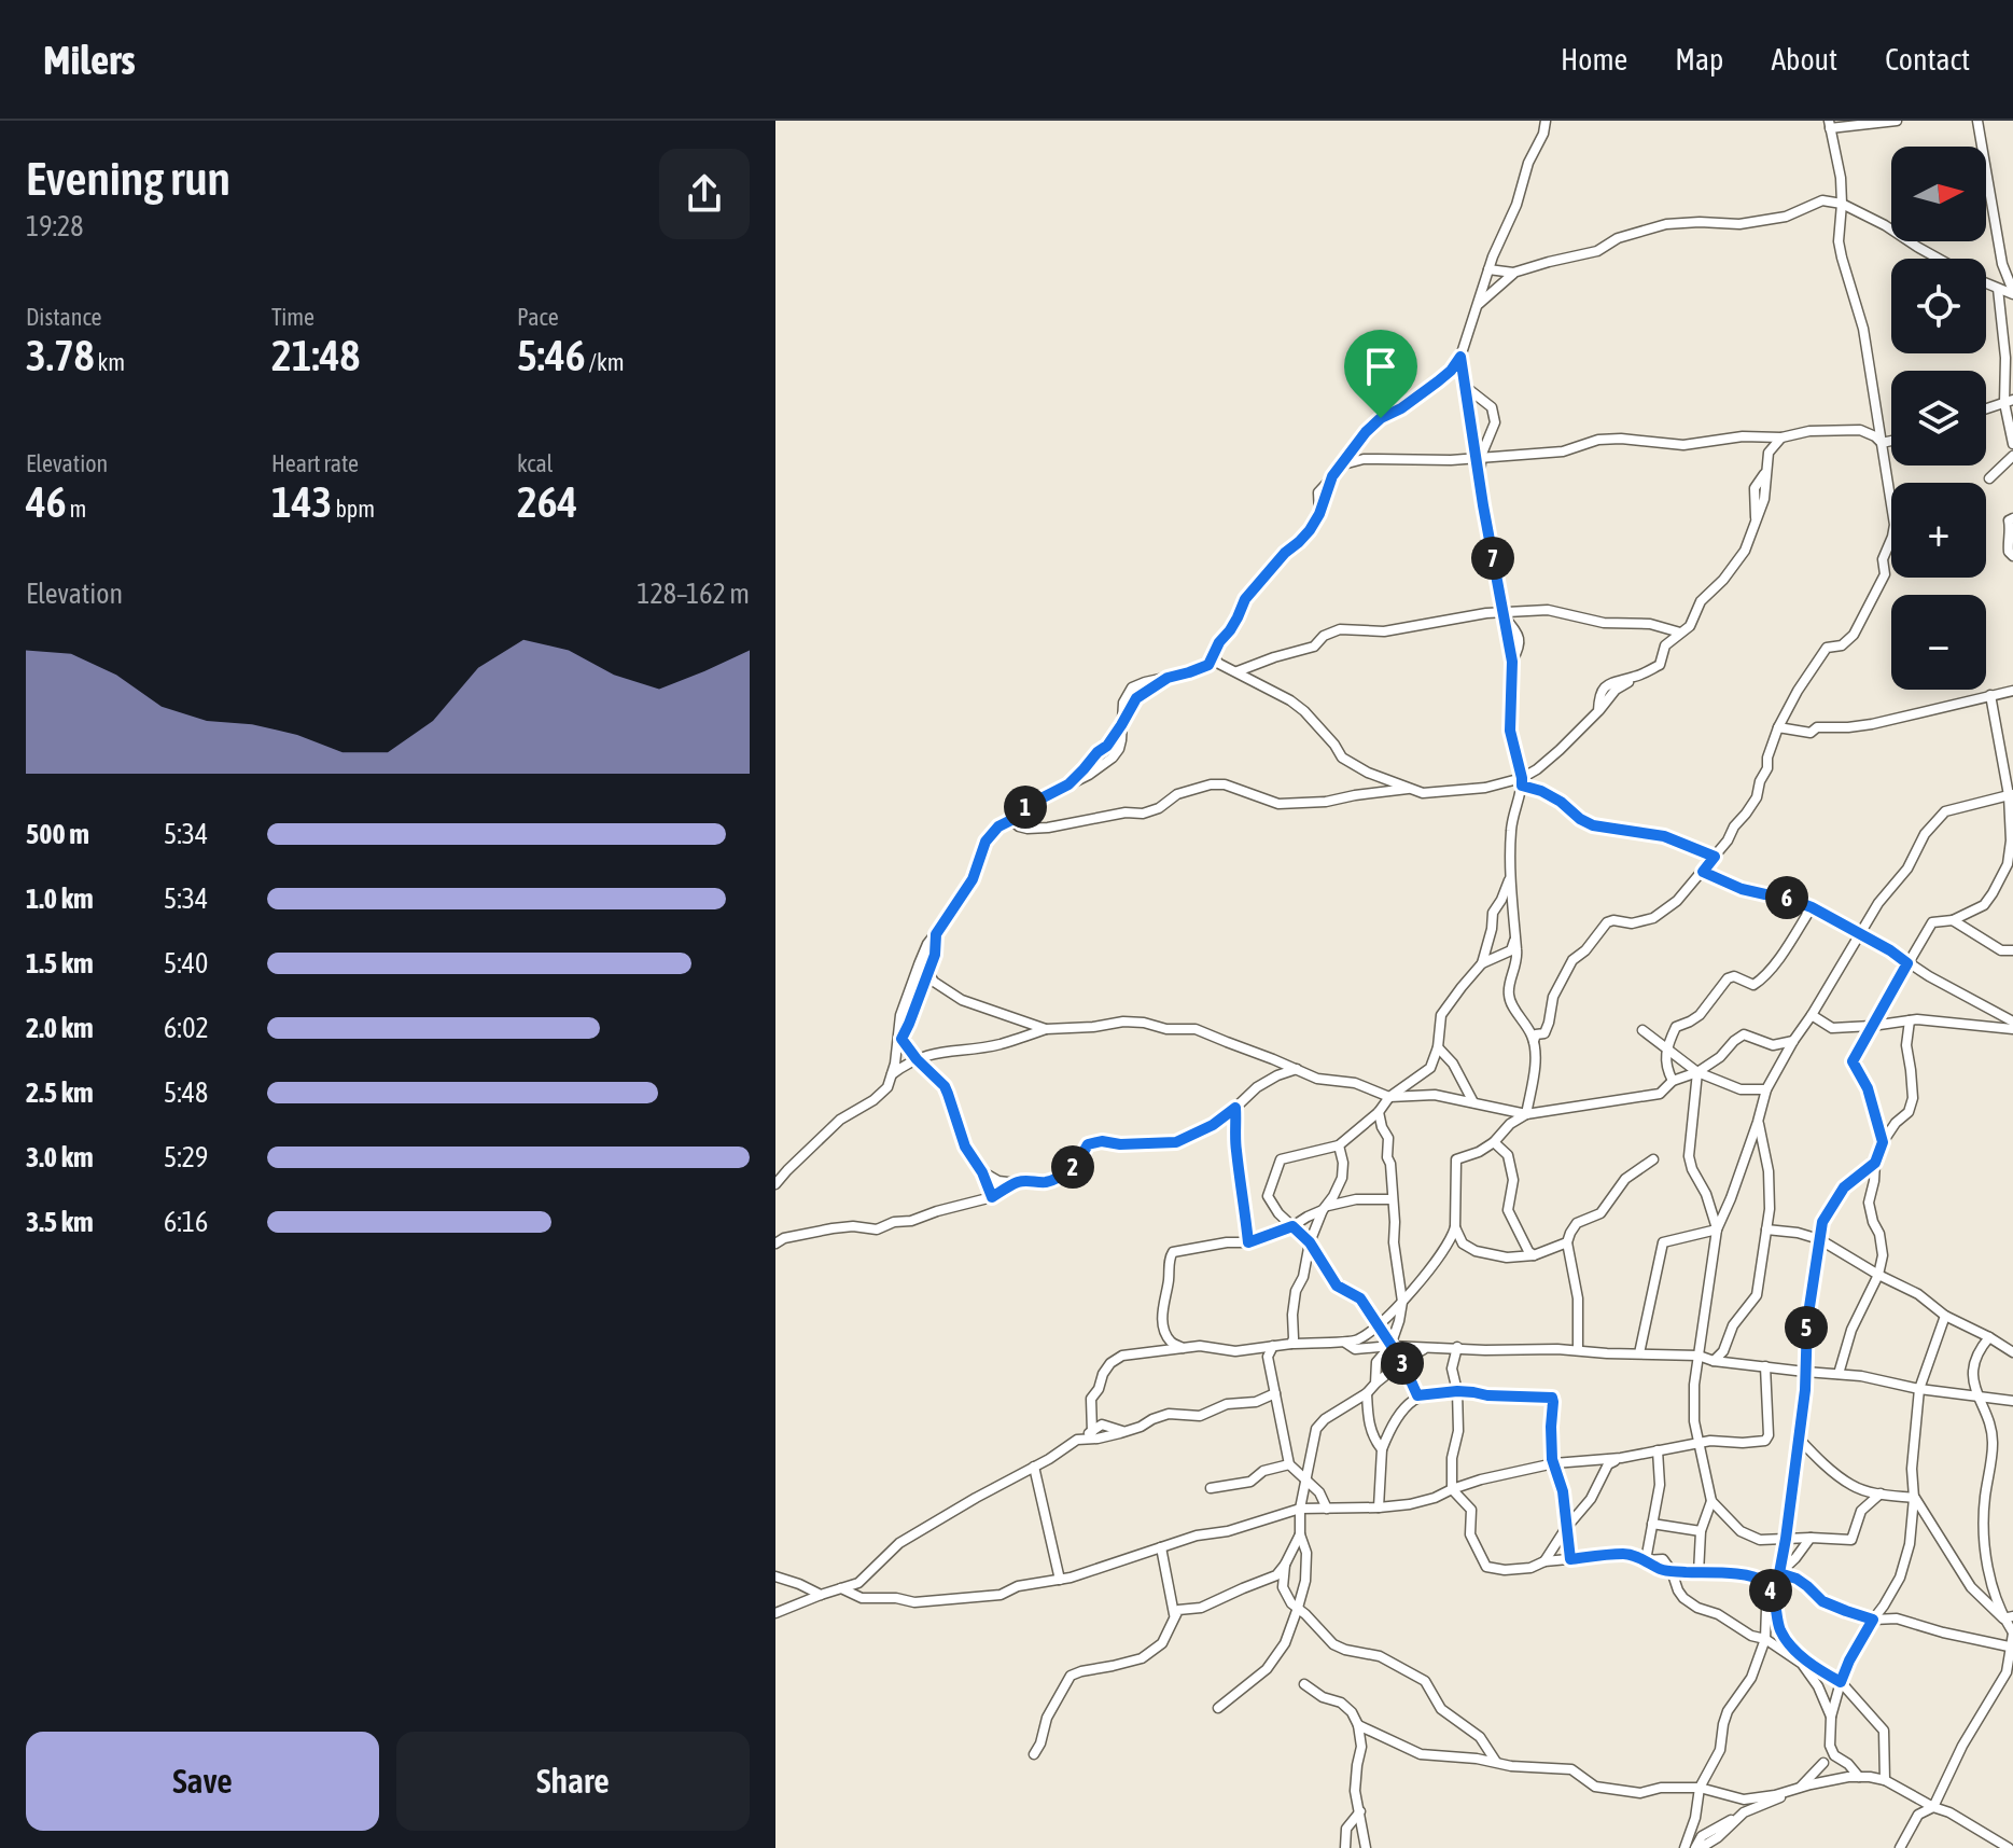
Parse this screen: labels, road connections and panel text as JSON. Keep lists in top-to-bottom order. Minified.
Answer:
{"north":"right","page":{"header":"Milers","nav":["Home","Map","About","Contact"],"heading":["Evening run","19:28"],"map_buttons":["+","−"],"stats":[["Distance","3.78 km"],["Time","21:48"],["Pace","5:46 /km"],["Elevation","46 m"],["Heart rate","143 bpm"],["kcal","264"]],"pins":["7","1","6","2","5","3","4"],"chart":["Elevation","128–162 m"],"list":[{"name":"500 m","note":"5:34"},{"name":"1.0 km","note":"5:34"},{"name":"1.5 km","note":"5:40"},{"name":"2.0 km","note":"6:02"},{"name":"2.5 km","note":"5:48"},{"name":"3.0 km","note":"5:29"},{"name":"3.5 km","note":"6:16"}],"buttons":["Save","Share"]}}
